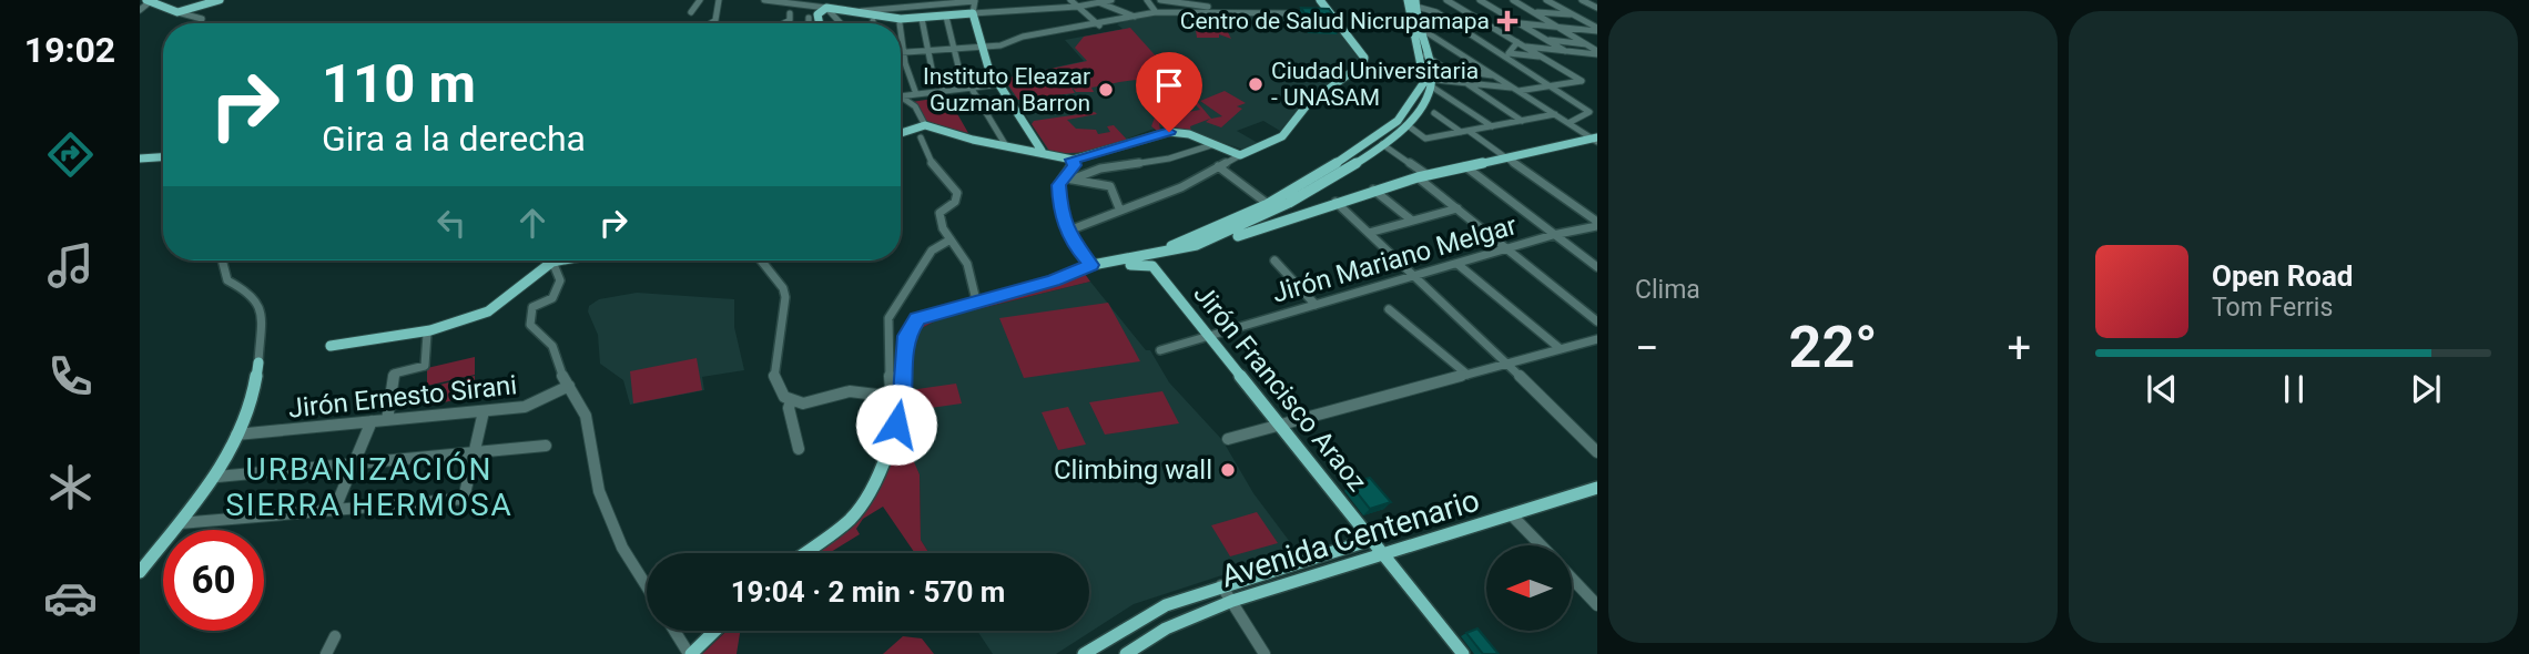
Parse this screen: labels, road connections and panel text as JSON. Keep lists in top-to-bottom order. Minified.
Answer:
{"streets":{"main road":["Jirón Francisco Araoz","Avenida Centenario"],"street":["Jirón Mariano Melgar","Jirón Ernesto Sirani"]},"crossings":[["Jirón Mariano Melgar","Jirón Francisco Araoz"],["Jirón Francisco Araoz","Avenida Centenario"]],"districts":["URBANIZACIÓN SIERRA HERMOSA"],"places":{"health":["Centro de Salud Nicrupamapa"],"other":["Ciudad Universitaria - UNASAM","Instituto Eleazar Guzman Barron","Climbing wall"]},"north":"left","page":{"tabs":"19:02","tile":"Clima","turn":["110 m","Gira a la derecha"],"song":["Open Road","Tom Ferris"],"heat":["−","22°","+"],"limit":"60","trip":"19:04 · 2 min · 570 m"}}
